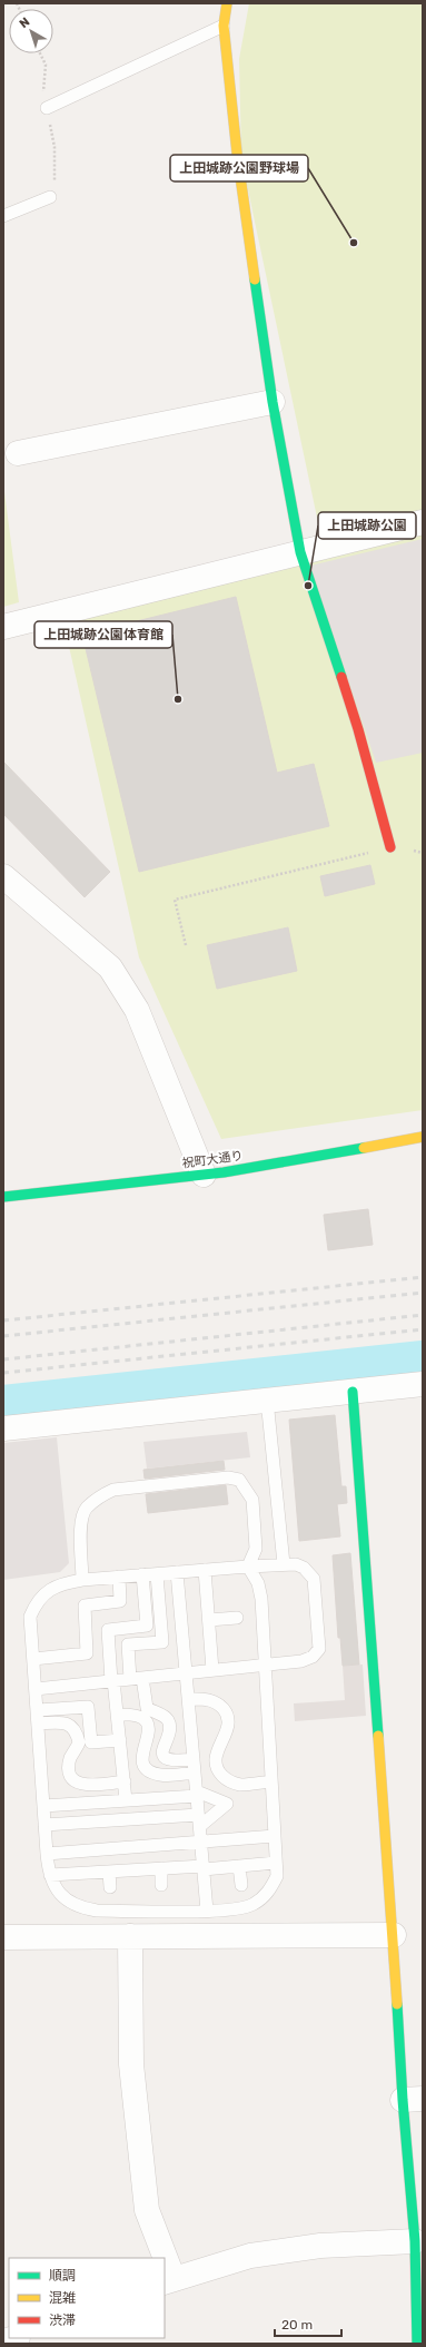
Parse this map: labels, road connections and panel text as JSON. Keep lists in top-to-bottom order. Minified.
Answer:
{"streets":{"street":["祝町大通り"]},"places":["上田城跡公園野球場","上田城跡公園","上田城跡公園体育館"],"legend":["順調","混雑","渋滞"],"scale_bar":"20 m","north":"top left"}
